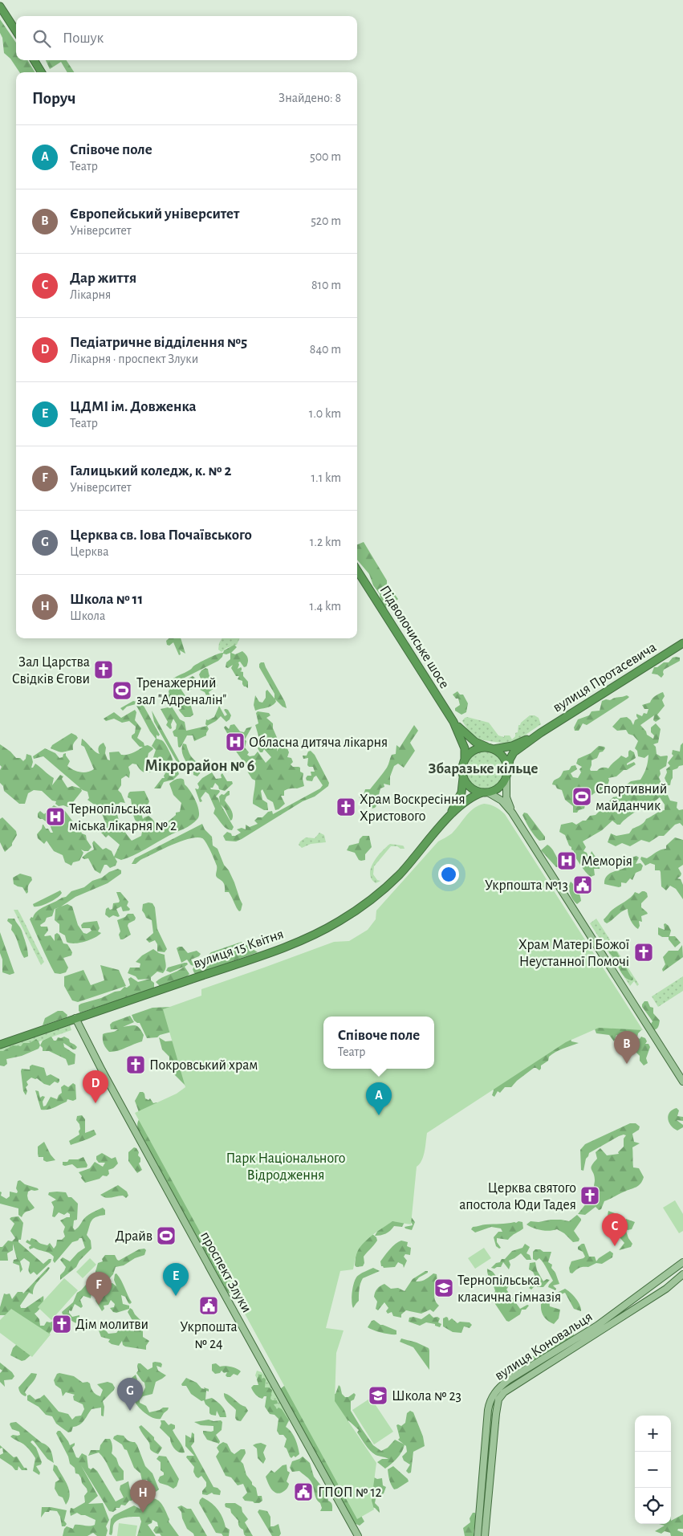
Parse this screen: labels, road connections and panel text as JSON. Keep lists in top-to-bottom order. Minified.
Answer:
{"streets":{"highway":["Підволочиське шосе","вулиця Протасевича","вулиця 15 Квітня"],"main road":["проспект Злуки","вулиця Коновальця"]},"crossings":[["Підволочиське шосе","вулиця Протасевича"],["Підволочиське шосе","вулиця 15 Квітня"],["вулиця Протасевича","вулиця 15 Квітня"],["вулиця 15 Квітня","проспект Злуки"]],"districts":["Мікрорайон № 6","Збаразьке кільце"],"parks":["Парк Національного Відродження"],"places":{"church":["Зал Царства Свідків Єгови","Храм Воскресіння Христового","Храм Матері Божої Неустанної Помочі","Покровський храм","Церква святого апостола Юди Тадея","Дім молитви"],"sports":["Тренажерний зал \"Адреналін\"","Спортивний майданчик","Драйв"],"hospital":["Обласна дитяча лікарня","Тернопільська міська лікарня № 2","Меморія"],"public building":["Укрпошта №13","Укрпошта № 24","ГПОП № 12"],"school or university":["Тернопільська класична гімназія","Школа № 23"]},"page":{"search":"Пошук","heading":["Поруч","Знайдено: 8"],"list":[{"mark":"A","name":"Співоче поле","note":"Театр","value":"500 m"},{"mark":"B","name":"Європейський університет","note":"Університет","value":"520 m"},{"mark":"C","name":"Дар життя","note":"Лікарня","value":"810 m"},{"mark":"D","name":"Педіатричне відділення №5","note":"Лікарня · проспект Злуки","value":"840 m"},{"mark":"E","name":"ЦДМІ ім. Довженка","note":"Театр","value":"1.0 km"},{"mark":"F","name":"Галицький коледж, к. № 2","note":"Університет","value":"1.1 km"},{"mark":"G","name":"Церква св. Іова Почаївського","note":"Церква","value":"1.2 km"},{"mark":"H","name":"Школа № 11","note":"Школа","value":"1.4 km"}],"popup":["Співоче поле","Театр"],"pins":["B","D","A","C","E","F","G","H"],"map_buttons":["+","−"]}}
